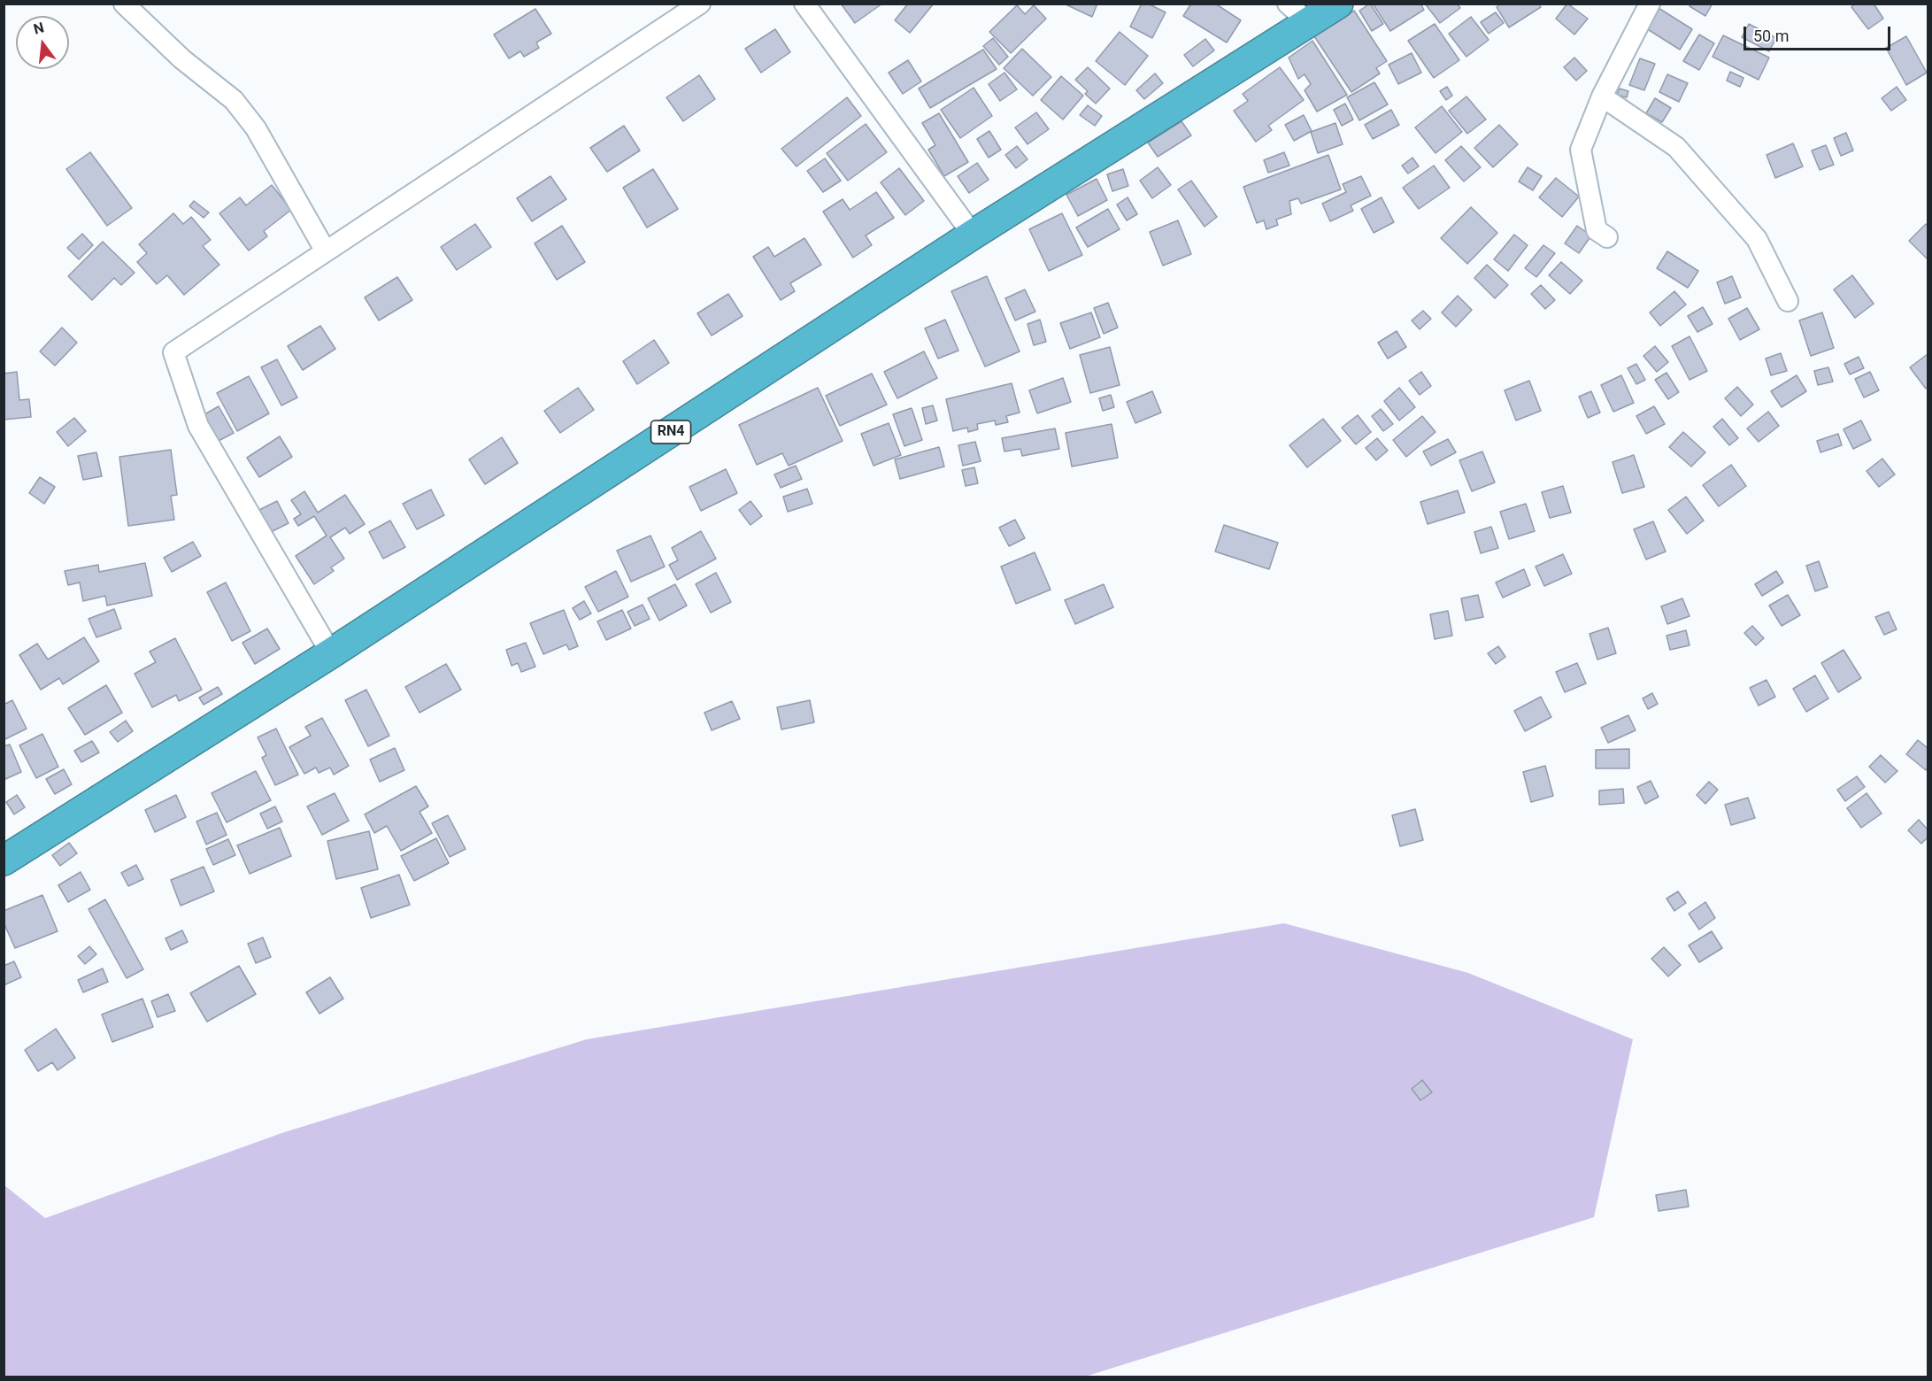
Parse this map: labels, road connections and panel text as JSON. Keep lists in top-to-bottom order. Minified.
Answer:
{"streets":{"highway":["RN4"]},"scale_bar":"50 m","north":"top"}
